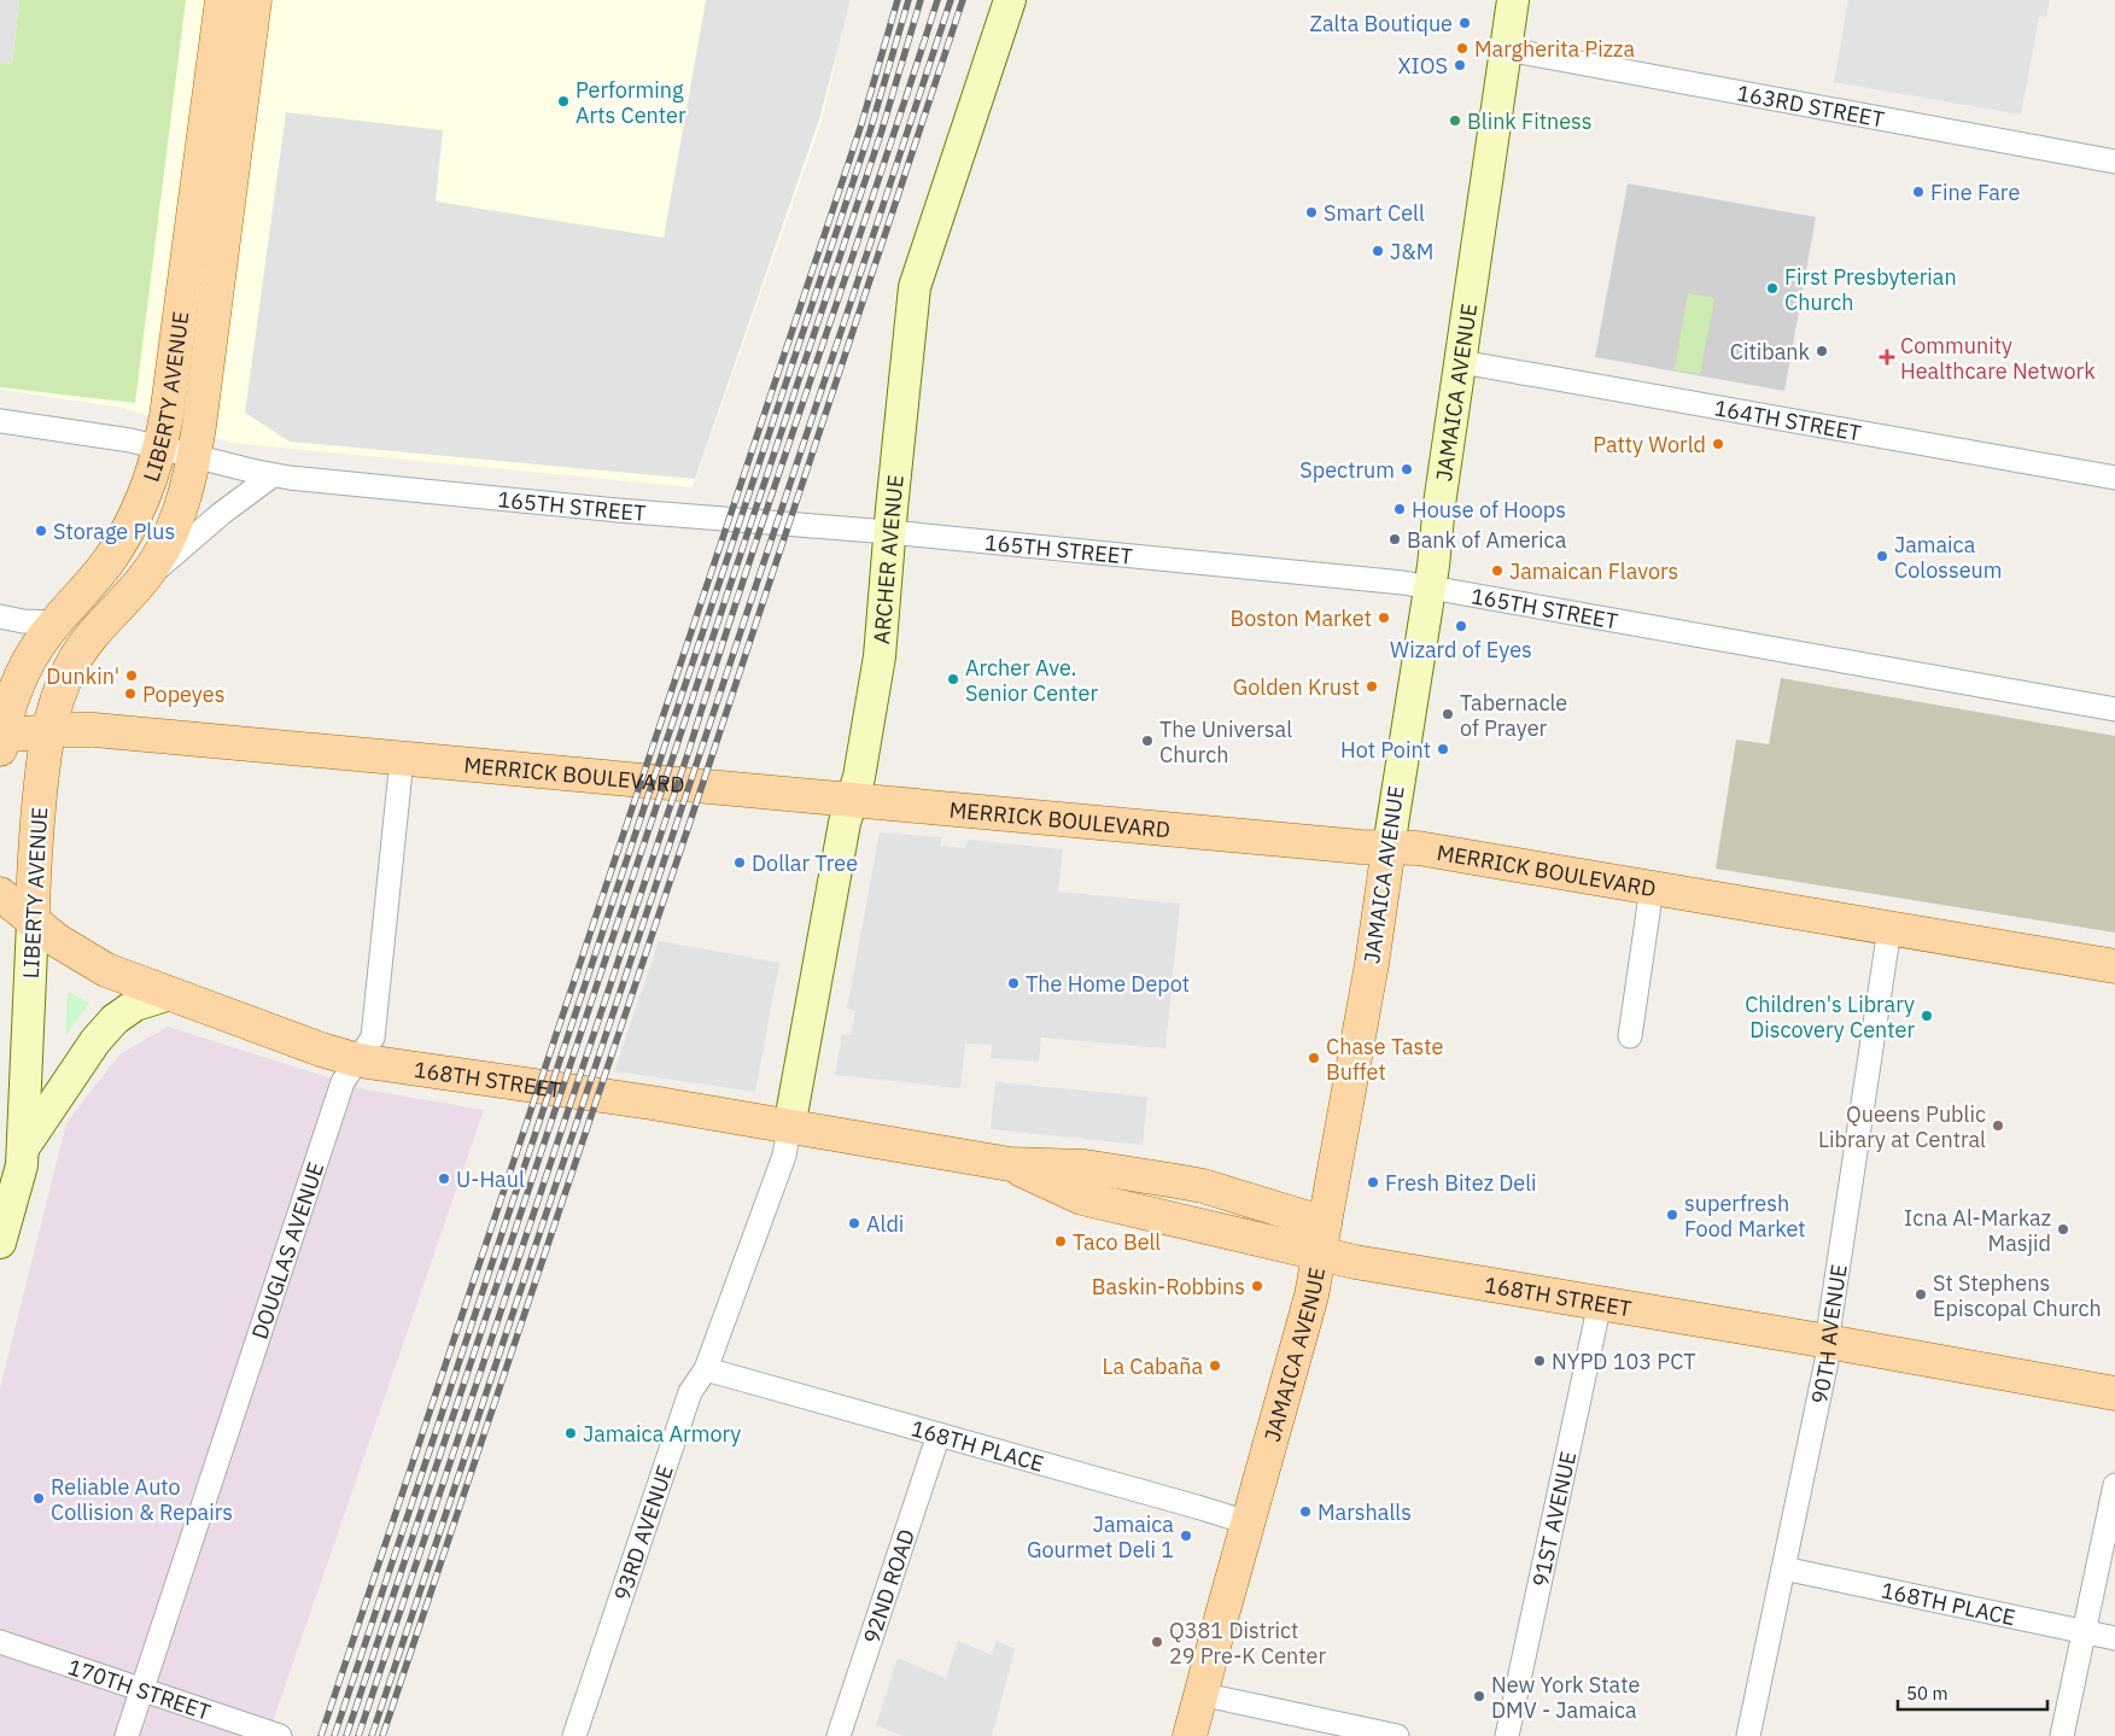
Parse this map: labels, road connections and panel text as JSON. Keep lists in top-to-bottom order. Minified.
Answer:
{"streets":{"main road":["JAMAICA AVENUE","LIBERTY AVENUE","ARCHER AVENUE","MERRICK BOULEVARD","168TH STREET"],"street":["163RD STREET","164TH STREET","165TH STREET","DOUGLAS AVENUE","90TH AVENUE","168TH PLACE","91ST AVENUE","93RD AVENUE","92ND ROAD","170TH STREET"]},"crossings":[["163RD STREET","JAMAICA AVENUE"],["JAMAICA AVENUE","164TH STREET"],["JAMAICA AVENUE","165TH STREET"],["JAMAICA AVENUE","MERRICK BOULEVARD"],["JAMAICA AVENUE","168TH STREET"],["JAMAICA AVENUE","168TH PLACE"],["LIBERTY AVENUE","165TH STREET"],["LIBERTY AVENUE","MERRICK BOULEVARD"],["LIBERTY AVENUE","168TH STREET"],["165TH STREET","ARCHER AVENUE"],["ARCHER AVENUE","MERRICK BOULEVARD"],["ARCHER AVENUE","168TH STREET"],["ARCHER AVENUE","93RD AVENUE"],["MERRICK BOULEVARD","DOUGLAS AVENUE"],["MERRICK BOULEVARD","90TH AVENUE"],["168TH STREET","DOUGLAS AVENUE"],["168TH STREET","90TH AVENUE"],["168TH STREET","91ST AVENUE"],["168TH STREET","93RD AVENUE"],["DOUGLAS AVENUE","170TH STREET"],["90TH AVENUE","168TH PLACE"],["168TH PLACE","93RD AVENUE"],["168TH PLACE","92ND ROAD"]],"places":{"other":["Zalta Boutique","Margherita Pizza","XIOS","Performing Arts Center","Blink Fitness","Fine Fare","Smart Cell","J&M","First Presbyterian Church","Citibank","Patty World","Spectrum","House of Hoops","Storage Plus","Bank of America","Jamaica Colosseum","Jamaican Flavors","Boston Market","Wizard of Eyes","Dunkin'","Archer Ave. Senior Center","Golden Krust","Popeyes","Tabernacle of Prayer","The Universal Church","Hot Point","Dollar Tree","The Home Depot","Children's Library Discovery Center","Chase Taste Buffet","Queens Public Library at Central","U-Haul","Fresh Bitez Deli","superfresh Food Market","Aldi","Icna Al-Markaz Masjid","Taco Bell","Baskin-Robbins","St Stephens Episcopal Church","NYPD 103 PCT","La Cabaña","Jamaica Armory","Reliable Auto Collision & Repairs","Marshalls","Jamaica Gourmet Deli 1","Q381 District 29 Pre-K Center","New York State DMV - Jamaica"],"health":["Community Healthcare Network"]},"scale_bar":"50 m"}
